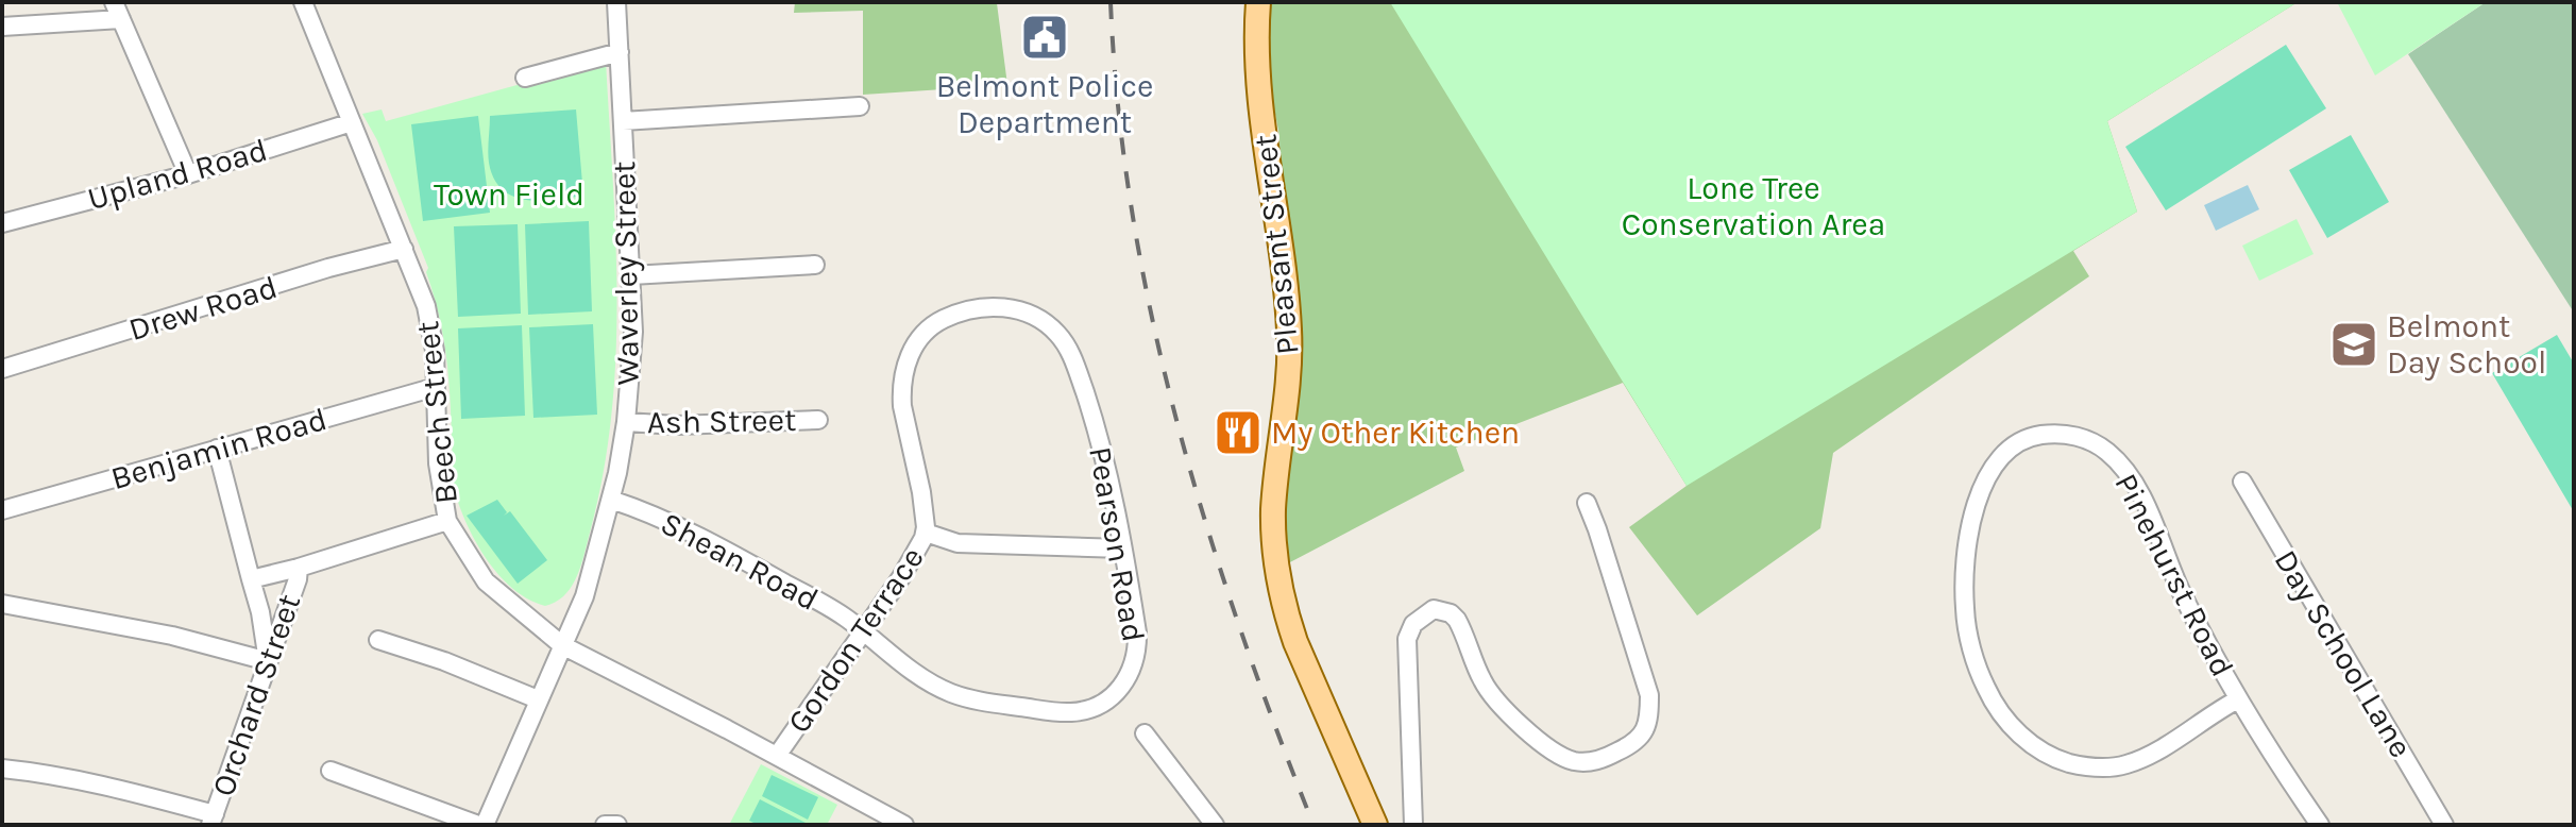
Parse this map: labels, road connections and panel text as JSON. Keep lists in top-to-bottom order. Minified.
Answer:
{"streets":{"main road":["Pleasant Street"],"street":["Upland Road","Waverley Street","Drew Road","Beech Street","Ash Street","Benjamin Road","Pearson Road","Shean Road","Pinehurst Road","Gordon Terrace","Day School Lane","Orchard Street"]},"crossings":[["Upland Road","Beech Street"],["Waverley Street","Beech Street"],["Waverley Street","Ash Street"],["Waverley Street","Shean Road"],["Drew Road","Beech Street"],["Beech Street","Benjamin Road"],["Beech Street","Gordon Terrace"],["Beech Street","Orchard Street"],["Pearson Road","Shean Road"],["Pearson Road","Gordon Terrace"],["Shean Road","Gordon Terrace"]],"parks":["Lone Tree Conservation Area","Town Field"],"places":{"public building":["Belmont Police Department"],"school or university":["Belmont Day School"],"restaurant":["My Other Kitchen"]}}
